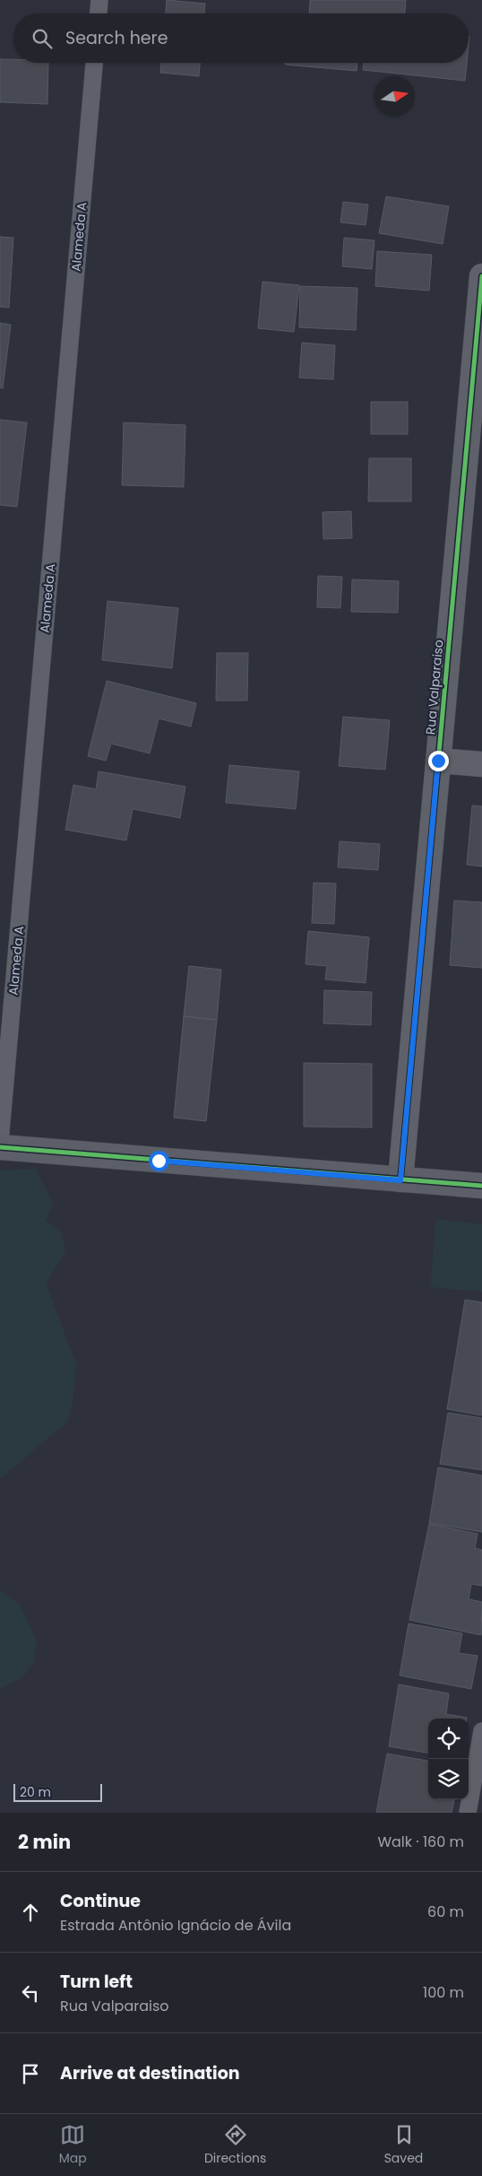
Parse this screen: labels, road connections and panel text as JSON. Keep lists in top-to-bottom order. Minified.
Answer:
{"streets":{"street":["Rua Valparaiso"],"lane":["Alameda A"]},"scale_bar":"20 m","north":"right","page":{"search":"Search here","scale":"20 m","heading":["2 min","Walk · 160 m"],"list":[["Continue","Estrada Antônio Ignácio de Ávila","60 m"],["Turn left","Rua Valparaiso","100 m"],"Arrive at destination"],"nav":["Map","Directions","Saved"]}}
